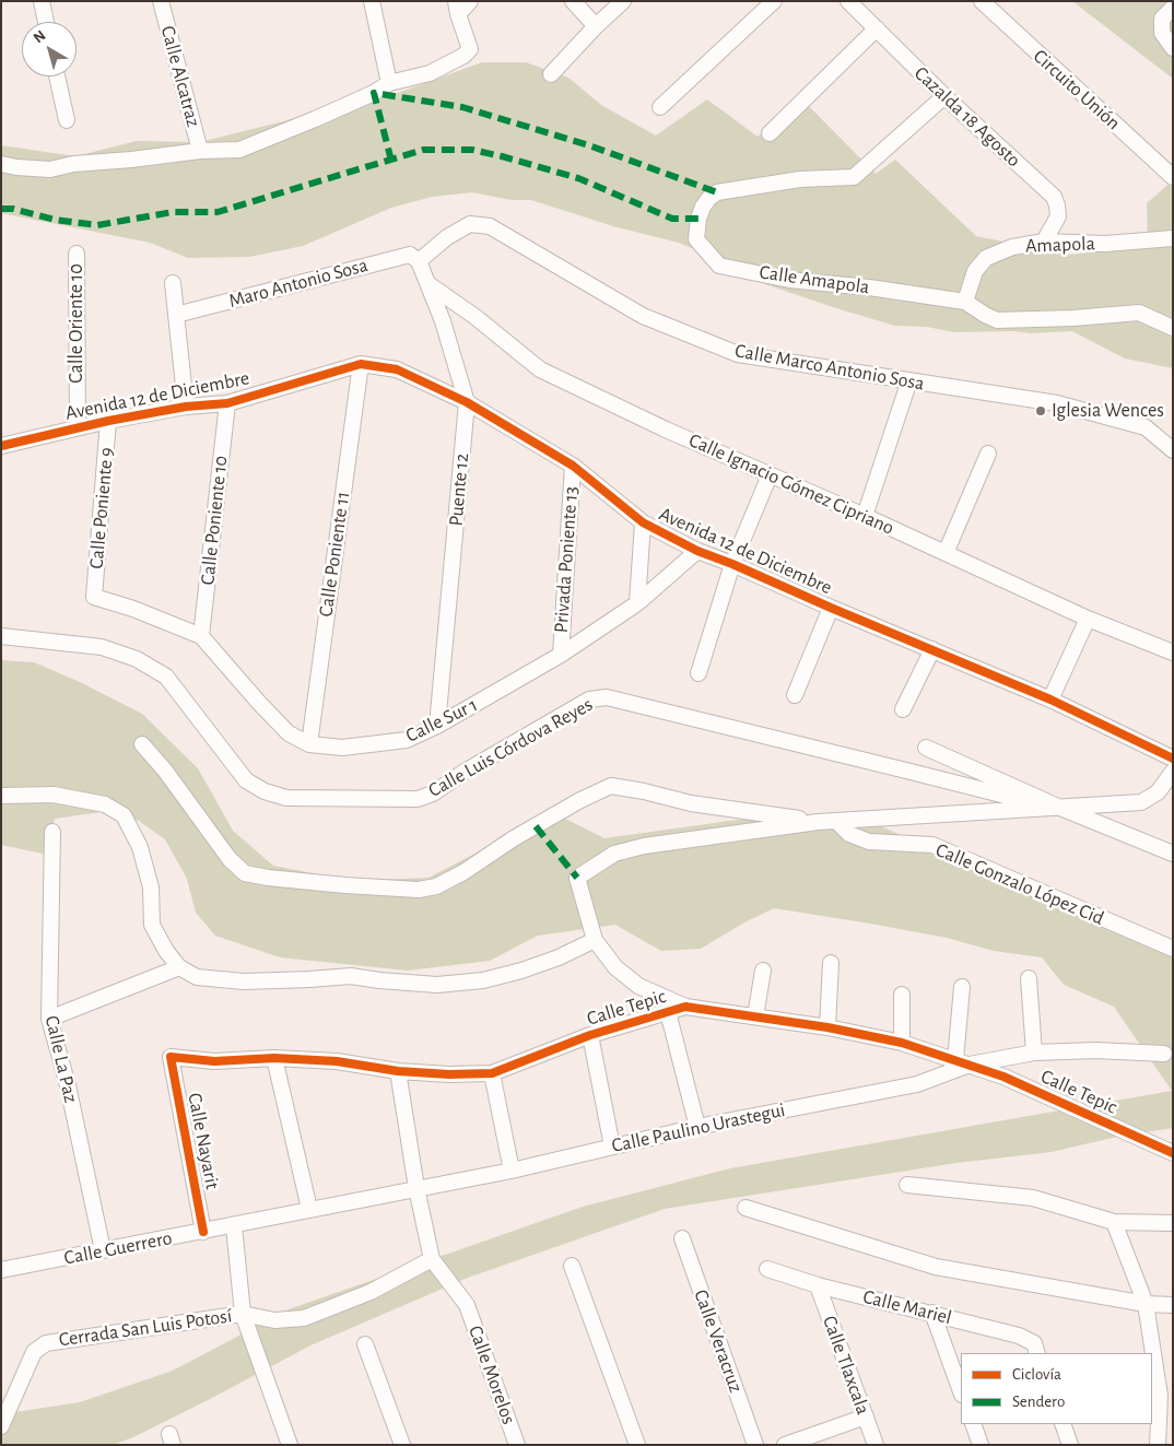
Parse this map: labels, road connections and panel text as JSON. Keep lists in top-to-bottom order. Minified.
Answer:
{"streets":{"street":["Calle Alcatraz","Circuito Unión","Cazalda 18 Agosto","Amapola","Calle Amapola","Maro Antonio Sosa","Calle Oriente 10","Calle Marco Antonio Sosa","Avenida 12 de Diciembre","Calle Ignacio Gómez Cipriano","Puente 12","Calle Poniente 9","Calle Poniente 10","Calle Poniente 11","Privada Poniente 13","Calle Sur 1","Calle Luis Córdova Reyes","Calle Gonzalo López Cid","Calle Tepic","Calle La Paz","Calle Paulino Urastegui","Calle Nayarit","Calle Guerrero","Calle Mariel","Cerrada San Luis Potosí","Calle Veracruz","Calle Tlaxcala","Calle Morelos"]},"crossings":[["Cazalda 18 Agosto","Amapola"],["Cazalda 18 Agosto","Calle Amapola"],["Amapola","Calle Amapola"],["Maro Antonio Sosa","Calle Marco Antonio Sosa"],["Maro Antonio Sosa","Puente 12"],["Calle Oriente 10","Avenida 12 de Diciembre"],["Calle Marco Antonio Sosa","Puente 12"],["Avenida 12 de Diciembre","Puente 12"],["Avenida 12 de Diciembre","Calle Poniente 9"],["Avenida 12 de Diciembre","Calle Poniente 10"],["Avenida 12 de Diciembre","Calle Poniente 11"],["Avenida 12 de Diciembre","Privada Poniente 13"],["Avenida 12 de Diciembre","Calle Sur 1"],["Calle Ignacio Gómez Cipriano","Puente 12"],["Puente 12","Calle Sur 1"],["Calle Poniente 9","Calle Sur 1"],["Calle Poniente 10","Calle Sur 1"],["Calle Poniente 11","Calle Sur 1"],["Privada Poniente 13","Calle Sur 1"],["Calle Tepic","Calle Paulino Urastegui"],["Calle Tepic","Calle Nayarit"],["Calle La Paz","Calle Guerrero"],["Calle Paulino Urastegui","Calle Guerrero"],["Calle Nayarit","Calle Guerrero"],["Calle Mariel","Calle Tlaxcala"]],"places":["Iglesia Wences"],"legend":["Ciclovía","Sendero"],"north":"top left"}
